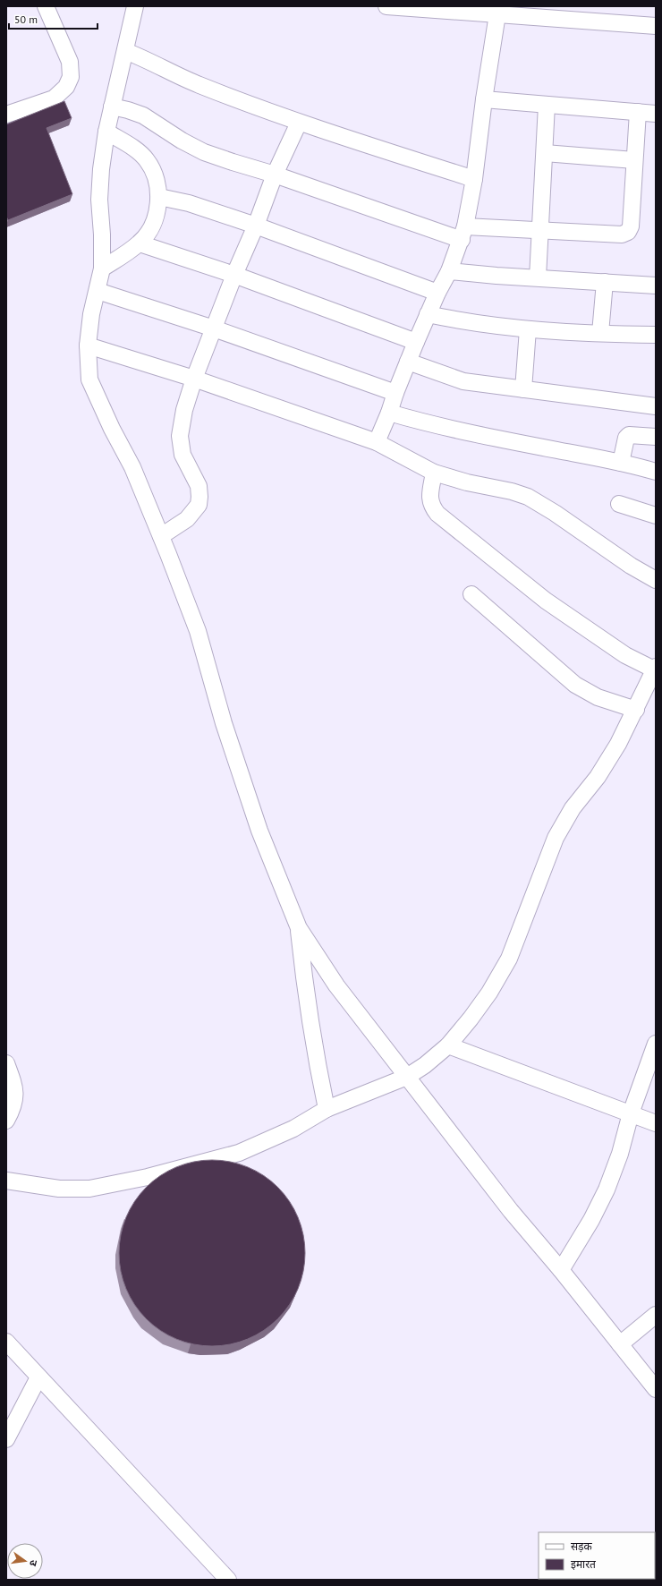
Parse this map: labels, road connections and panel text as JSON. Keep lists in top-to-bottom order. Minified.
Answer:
{"legend":["सड़क","इमारत"],"scale_bar":"50 m","north":"right"}
